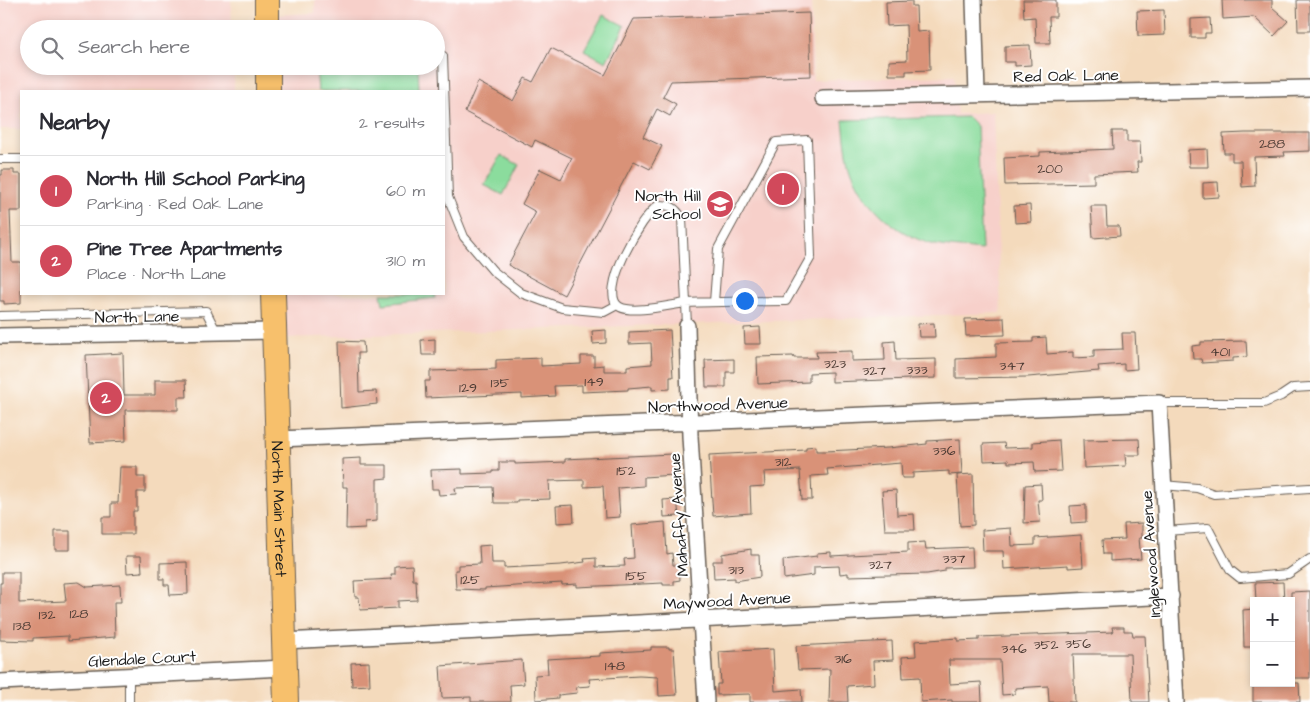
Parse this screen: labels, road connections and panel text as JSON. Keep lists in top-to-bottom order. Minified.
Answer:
{"streets":{"main road":["North Main Street"],"street":["Red Oak Lane","North Lane","Northwood Avenue","Mahaffy Avenue","Inglewood Avenue","Maywood Avenue","Glendale Court"]},"crossings":[["North Lane","North Main Street"],["Northwood Avenue","North Main Street"],["Northwood Avenue","Mahaffy Avenue"],["Northwood Avenue","Inglewood Avenue"],["North Main Street","Maywood Avenue"],["North Main Street","Glendale Court"],["Mahaffy Avenue","Maywood Avenue"],["Inglewood Avenue","Maywood Avenue"]],"places":{"school or university":["North Hill School"]},"house_numbers":["288","200","401","323","347","333","327","149","135","129","336","312","152","337","327","313","155","125","128","132","138","356","352","346","316","148"],"page":{"search":"Search here","heading":["Nearby","2 results"],"list":[{"mark":"1","name":"North Hill School Parking","note":"Parking · Red Oak Lane","value":"60 m"},{"mark":"2","name":"Pine Tree Apartments","note":"Place · North Lane","value":"310 m"}],"pins":["1","2"],"map_buttons":["+","−"]}}
